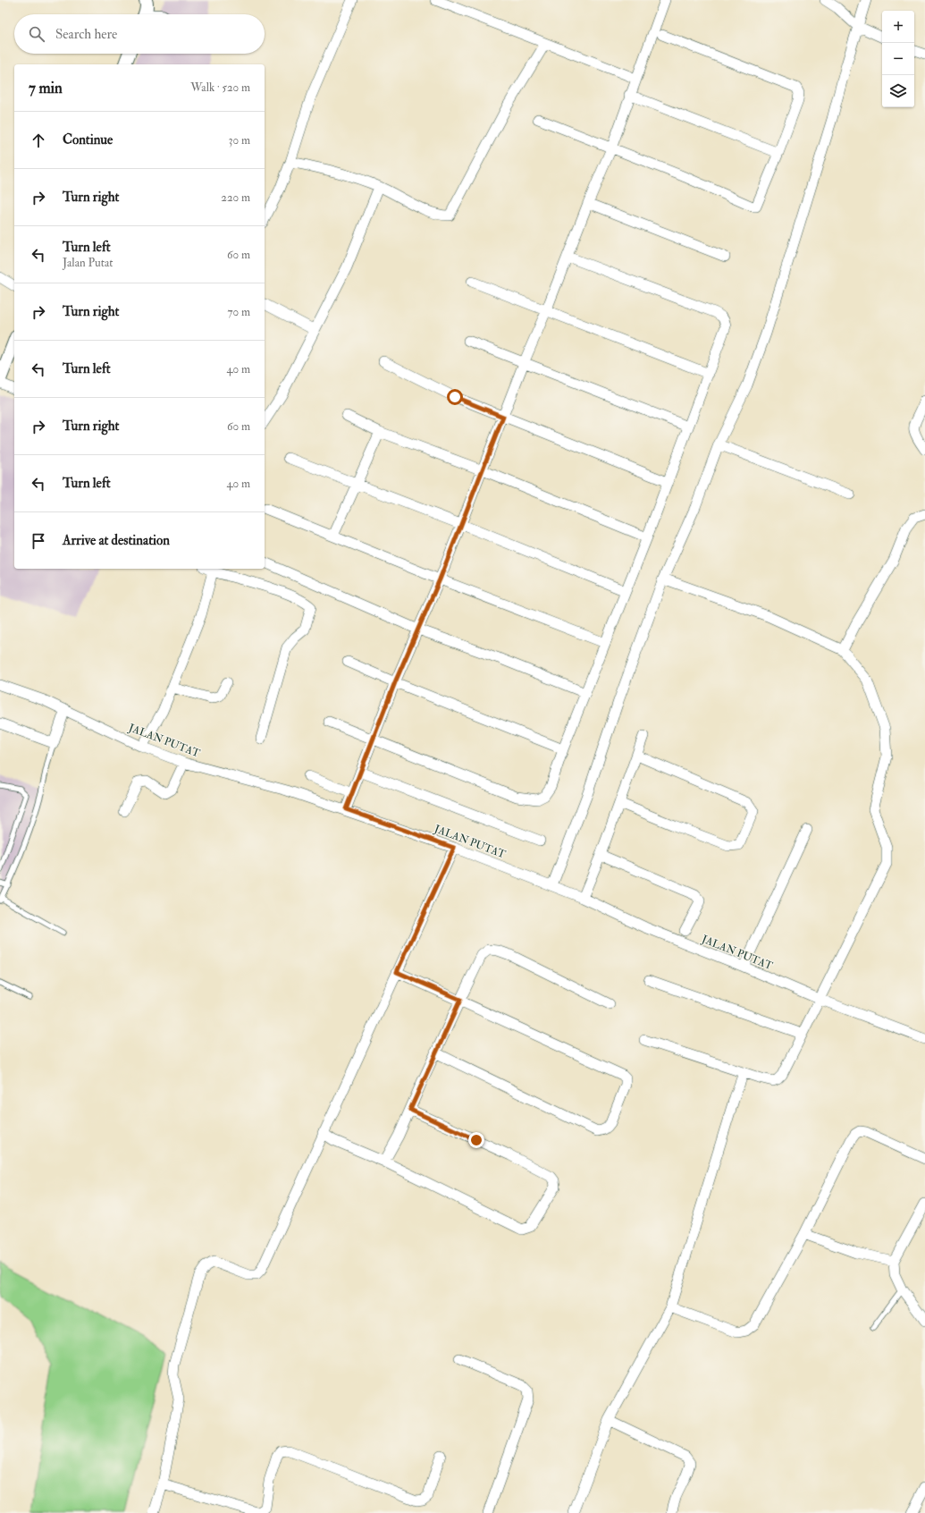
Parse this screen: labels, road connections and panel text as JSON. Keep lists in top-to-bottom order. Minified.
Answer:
{"streets":{"street":["JALAN PUTAT"]},"page":{"map_buttons":["+","−"],"search":"Search here","heading":["7 min","Walk · 520 m"],"list":[["Continue","30 m"],["Turn right","220 m"],["Turn left","Jalan Putat","60 m"],["Turn right","70 m"],["Turn left","40 m"],["Turn right","60 m"],["Turn left","40 m"],"Arrive at destination"]}}
